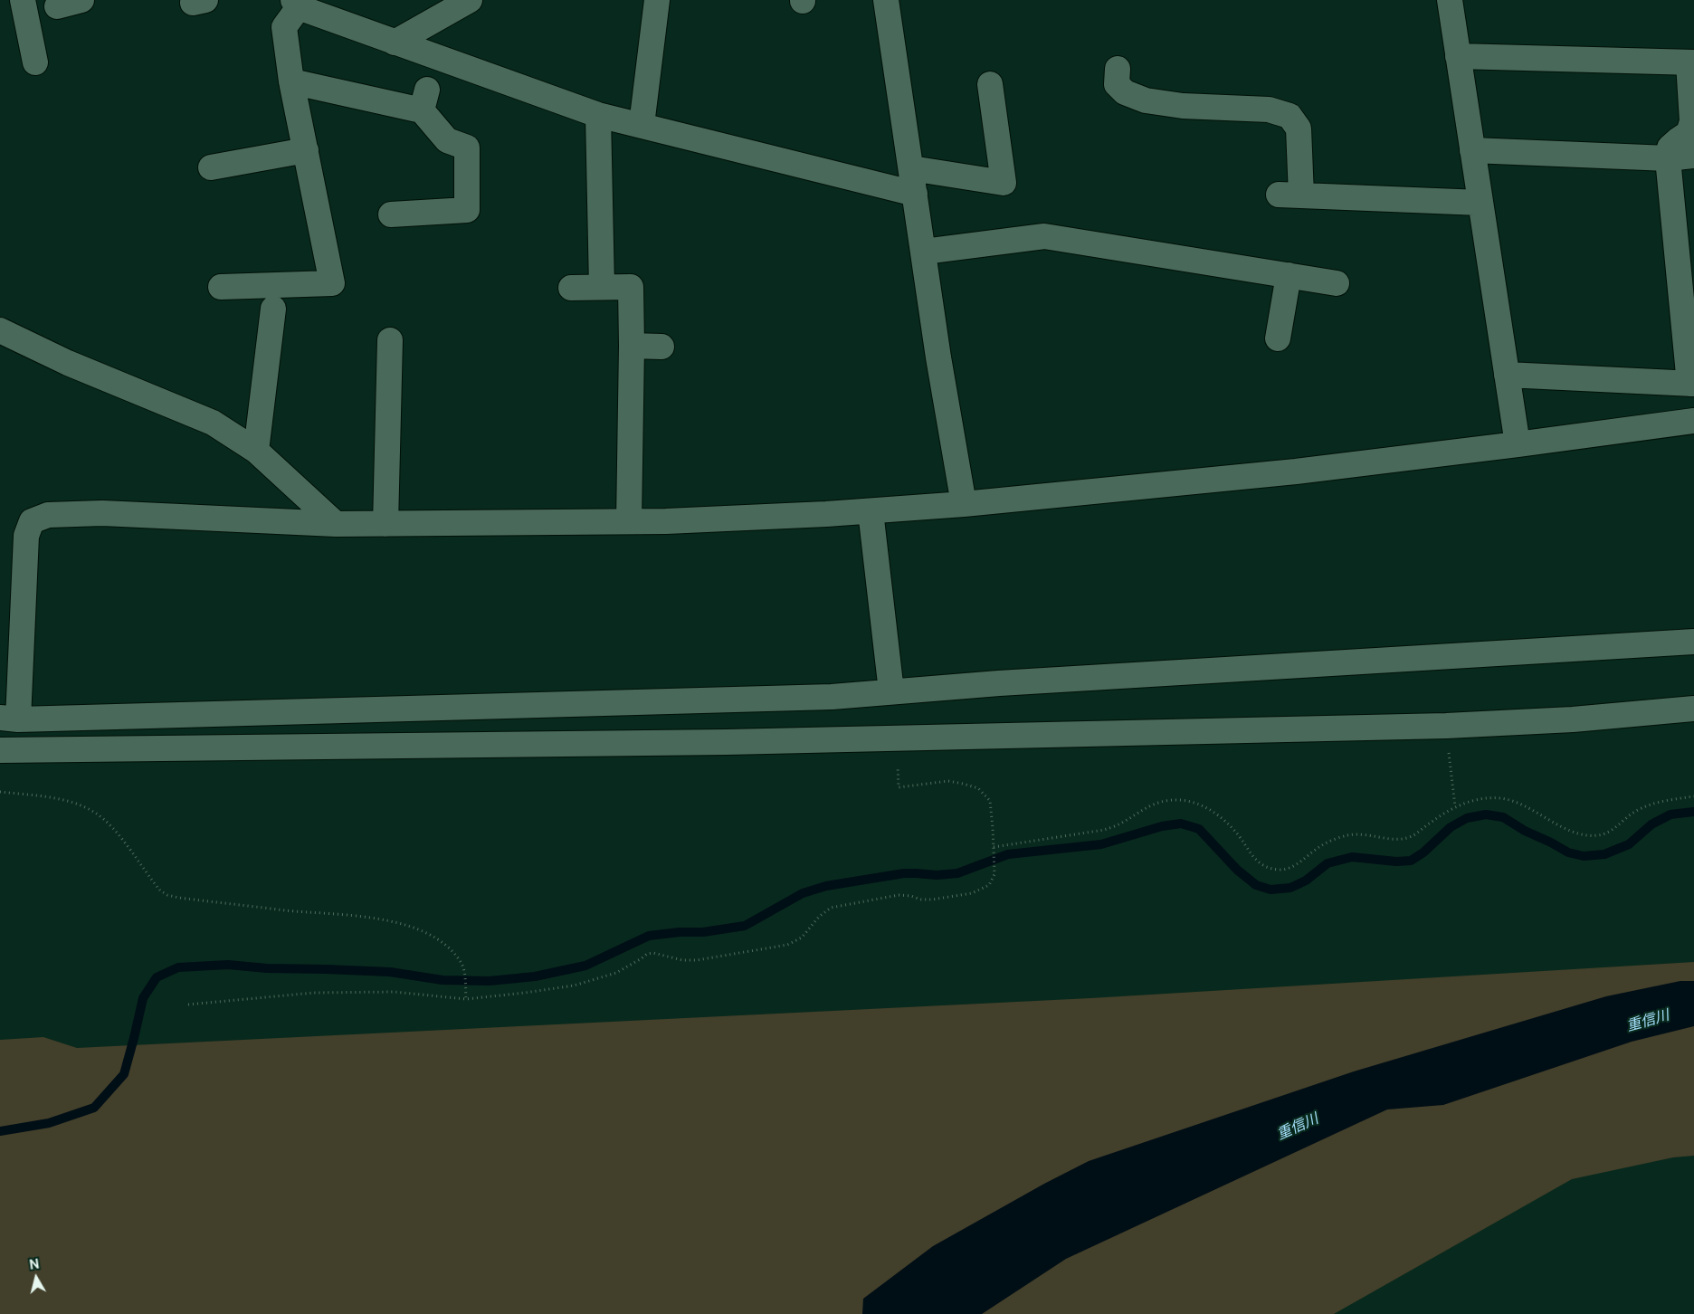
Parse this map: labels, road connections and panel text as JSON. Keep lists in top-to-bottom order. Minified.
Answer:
{"water":["重信川"],"north":"top"}
